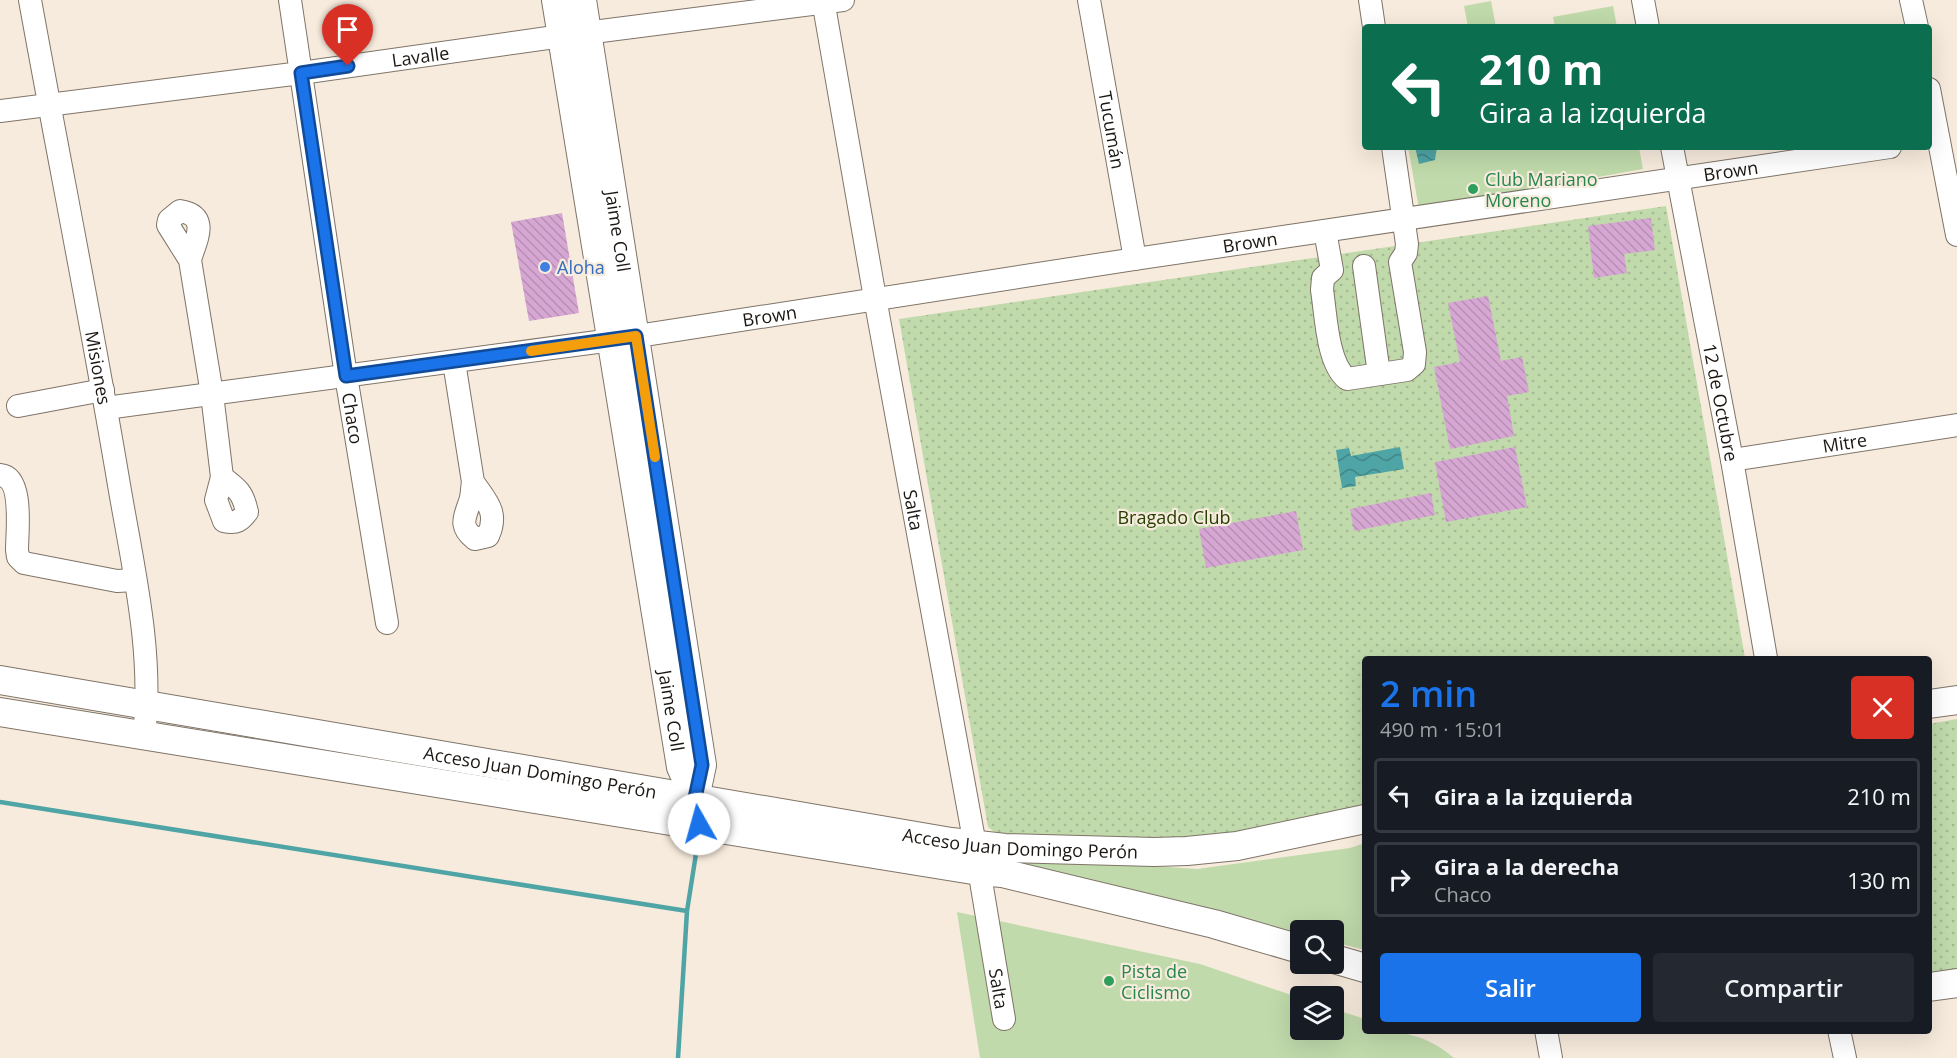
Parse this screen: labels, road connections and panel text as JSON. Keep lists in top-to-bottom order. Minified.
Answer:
{"streets":{"main road":["Jaime Coll","Acceso Juan Domingo Perón"],"street":["Lavalle","Tucumán","Brown","Misiones","12 de Octubre","Chaco","Mitre","Salta"]},"crossings":[["Lavalle","Jaime Coll"],["Lavalle","Misiones"],["Lavalle","Chaco"],["Lavalle","Salta"],["Tucumán","Brown"],["Brown","Jaime Coll"],["Brown","Misiones"],["Brown","12 de Octubre"],["Brown","Chaco"],["Brown","Salta"],["Jaime Coll","Acceso Juan Domingo Perón"],["Misiones","Acceso Juan Domingo Perón"],["12 de Octubre","Mitre"],["Salta","Acceso Juan Domingo Perón"]],"parks":["Bragado Club"],"places":["Club Mariano Moreno","Aloha","Pista de Ciclismo"],"page":{"turn":["210 m","Gira a la izquierda"],"heading":["2 min","490 m · 15:01"],"list":[{"name":"Gira a la izquierda","value":"210 m"},{"name":"Gira a la derecha","note":"Chaco","value":"130 m"}],"buttons":["Salir","Compartir"]}}
